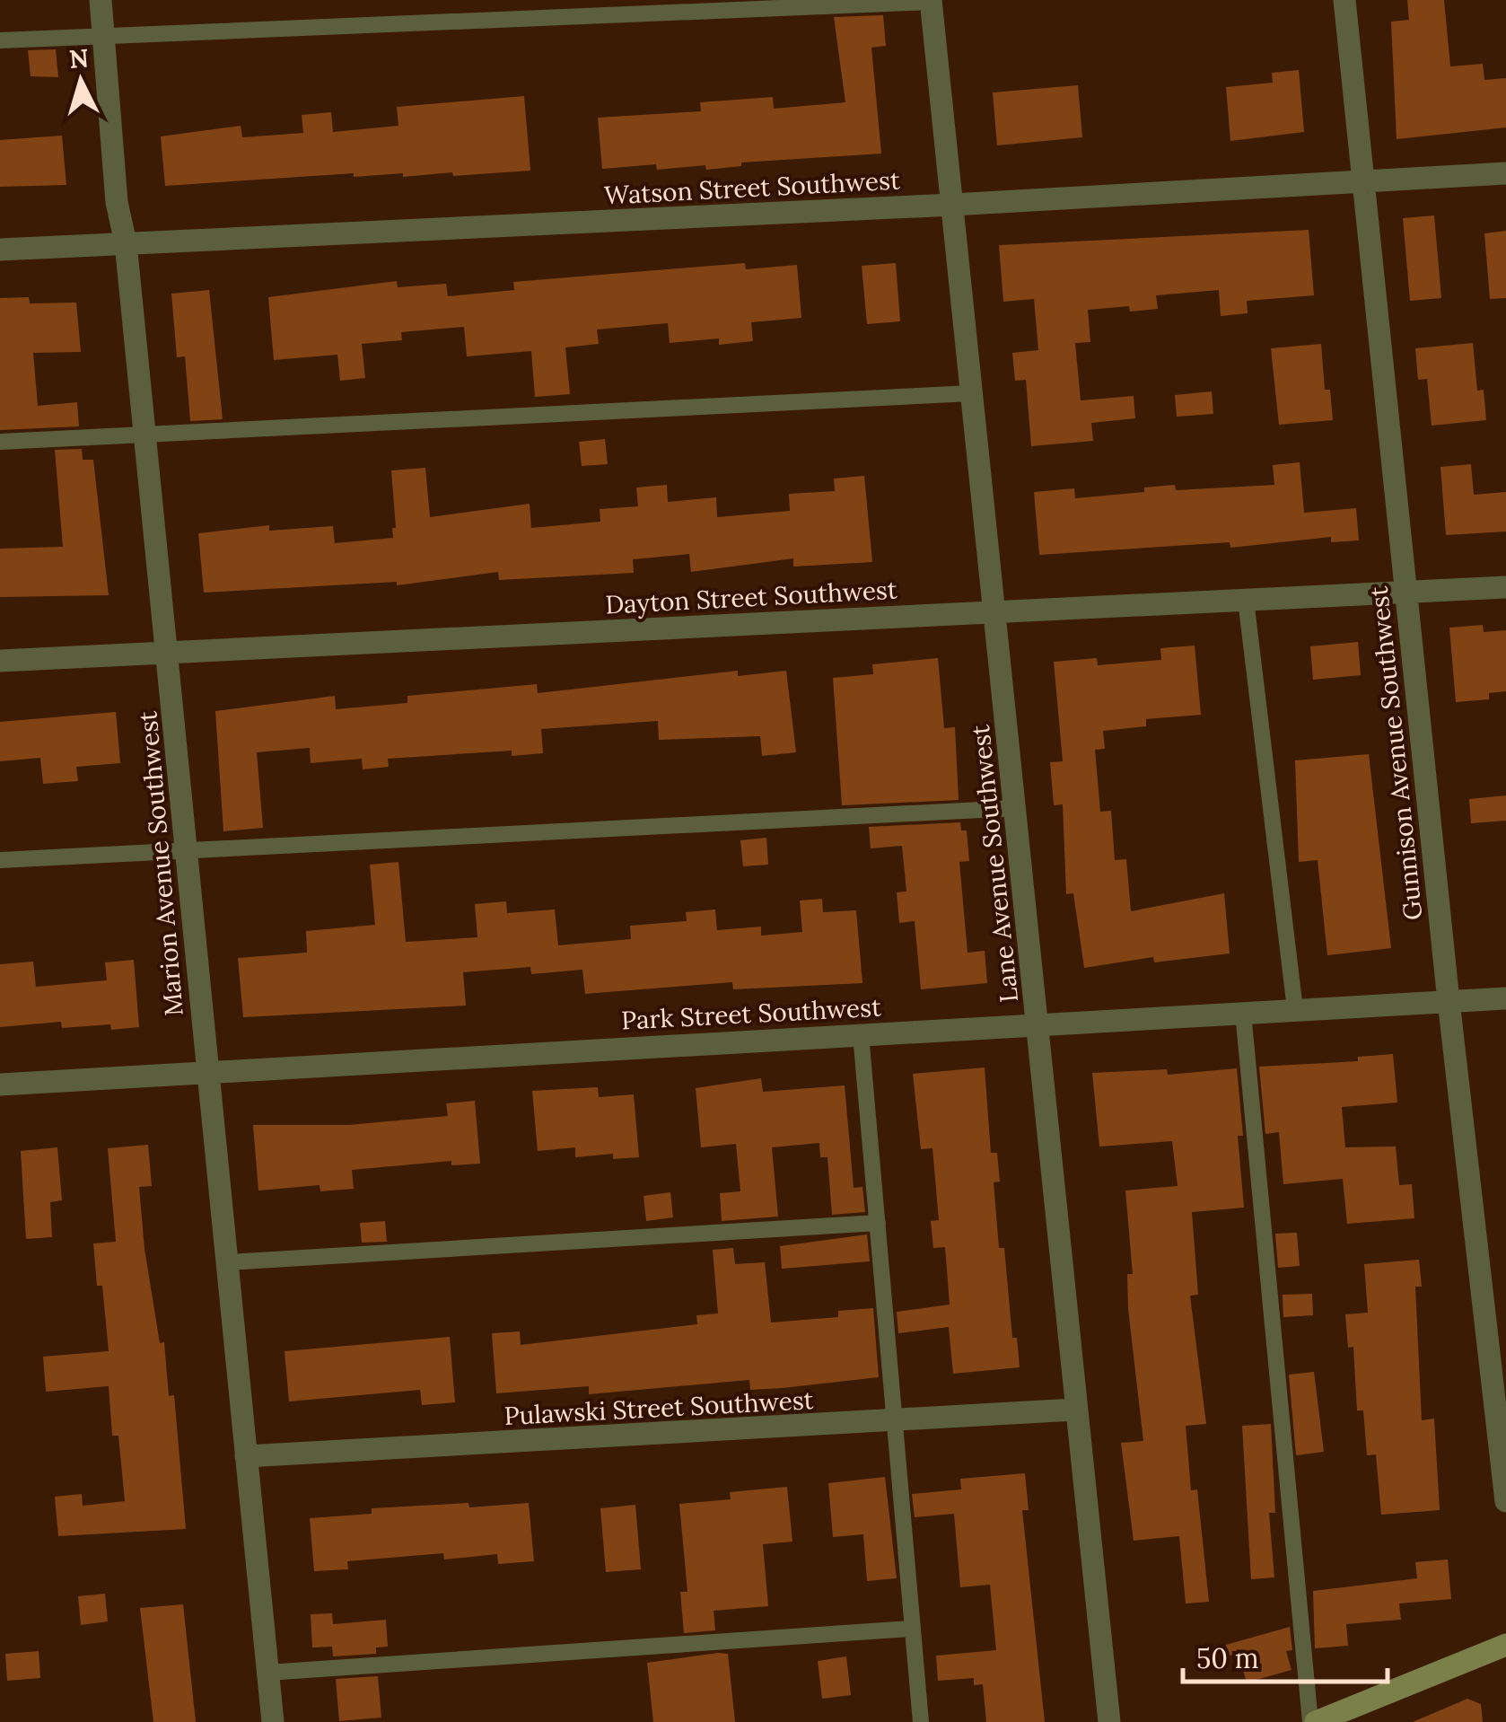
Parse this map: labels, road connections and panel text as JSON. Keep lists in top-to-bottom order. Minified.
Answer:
{"streets":{"street":["Watson Street Southwest","Dayton Street Southwest","Gunnison Avenue Southwest","Marion Avenue Southwest","Lane Avenue Southwest","Park Street Southwest","Pulawski Street Southwest"]},"crossings":[["Watson Street Southwest","Gunnison Avenue Southwest"],["Watson Street Southwest","Marion Avenue Southwest"],["Watson Street Southwest","Lane Avenue Southwest"],["Dayton Street Southwest","Gunnison Avenue Southwest"],["Dayton Street Southwest","Marion Avenue Southwest"],["Dayton Street Southwest","Lane Avenue Southwest"],["Gunnison Avenue Southwest","Park Street Southwest"],["Marion Avenue Southwest","Park Street Southwest"],["Marion Avenue Southwest","Pulawski Street Southwest"],["Lane Avenue Southwest","Park Street Southwest"],["Lane Avenue Southwest","Pulawski Street Southwest"]],"scale_bar":"50 m","north":"top"}
